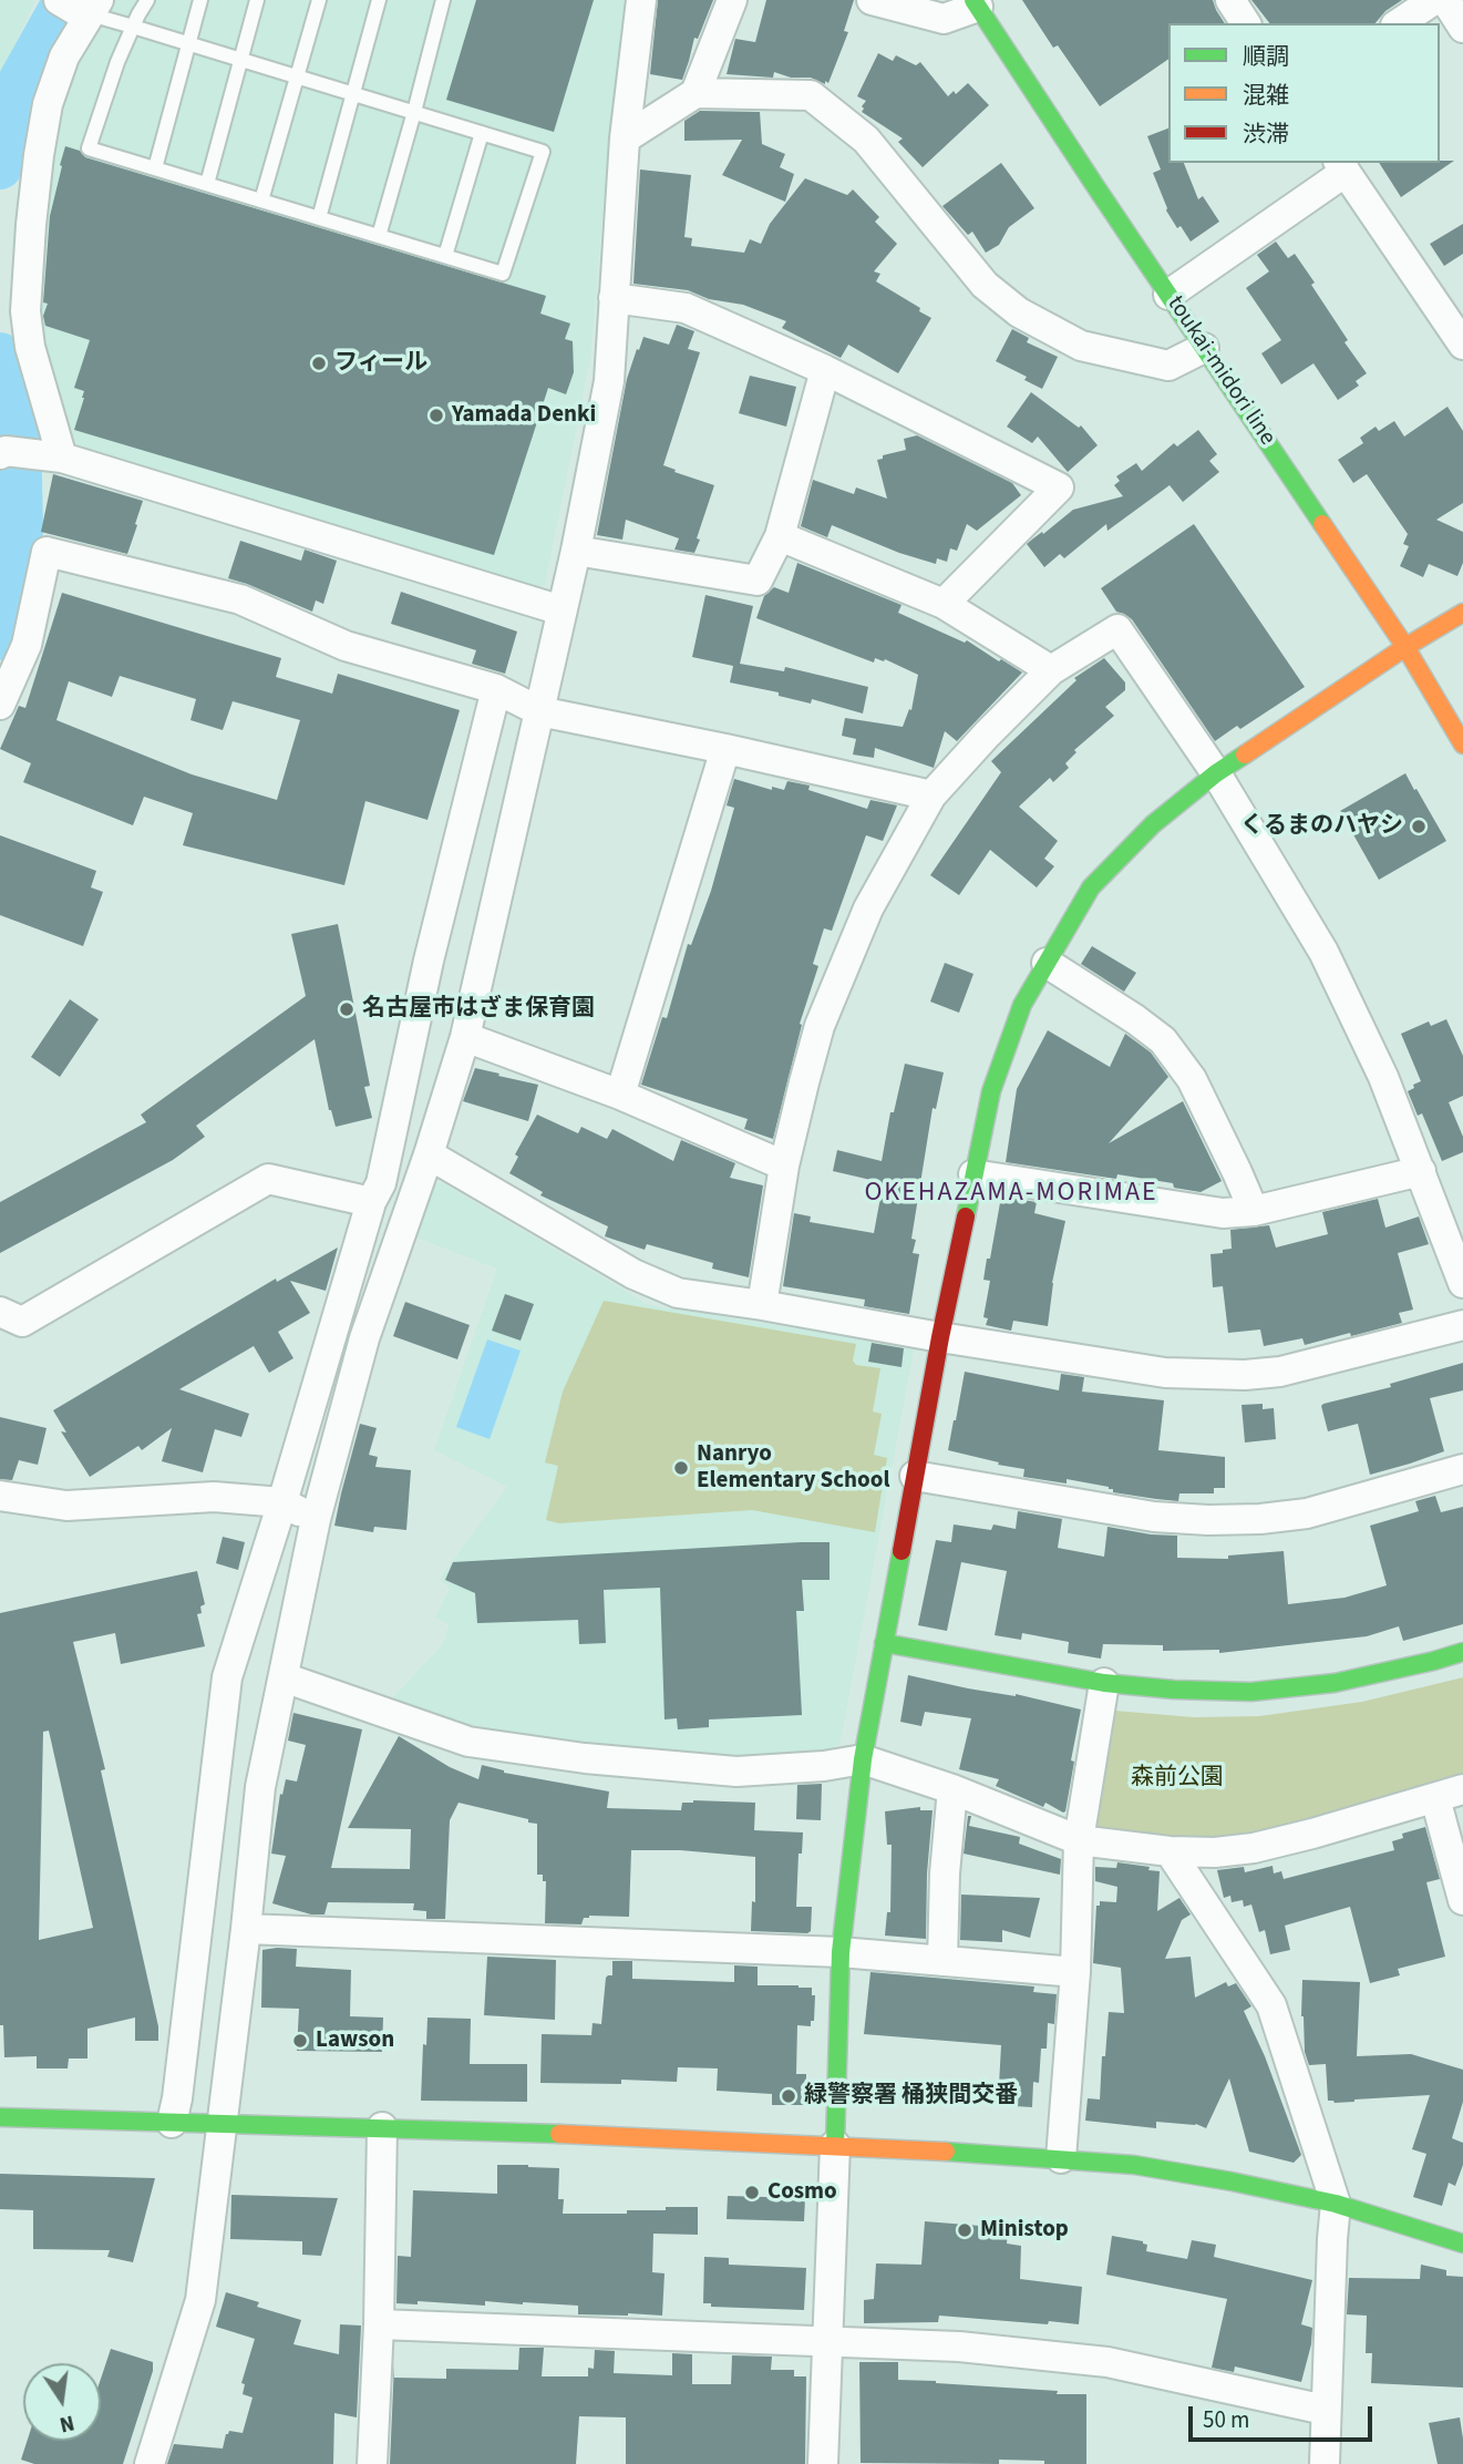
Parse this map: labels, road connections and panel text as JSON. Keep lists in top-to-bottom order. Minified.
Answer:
{"streets":{"street":["toukai-midori line"]},"districts":["OKEHAZAMA-MORIMAE"],"parks":["森前公園"],"places":["フィール","Yamada Denki","くるまのハヤシ","名古屋市はざま保育園","Nanryo Elementary School","Lawson","緑警察署 桶狭間交番","Cosmo","Ministop"],"legend":["順調","混雑","渋滞"],"scale_bar":"50 m","north":"bottom"}
